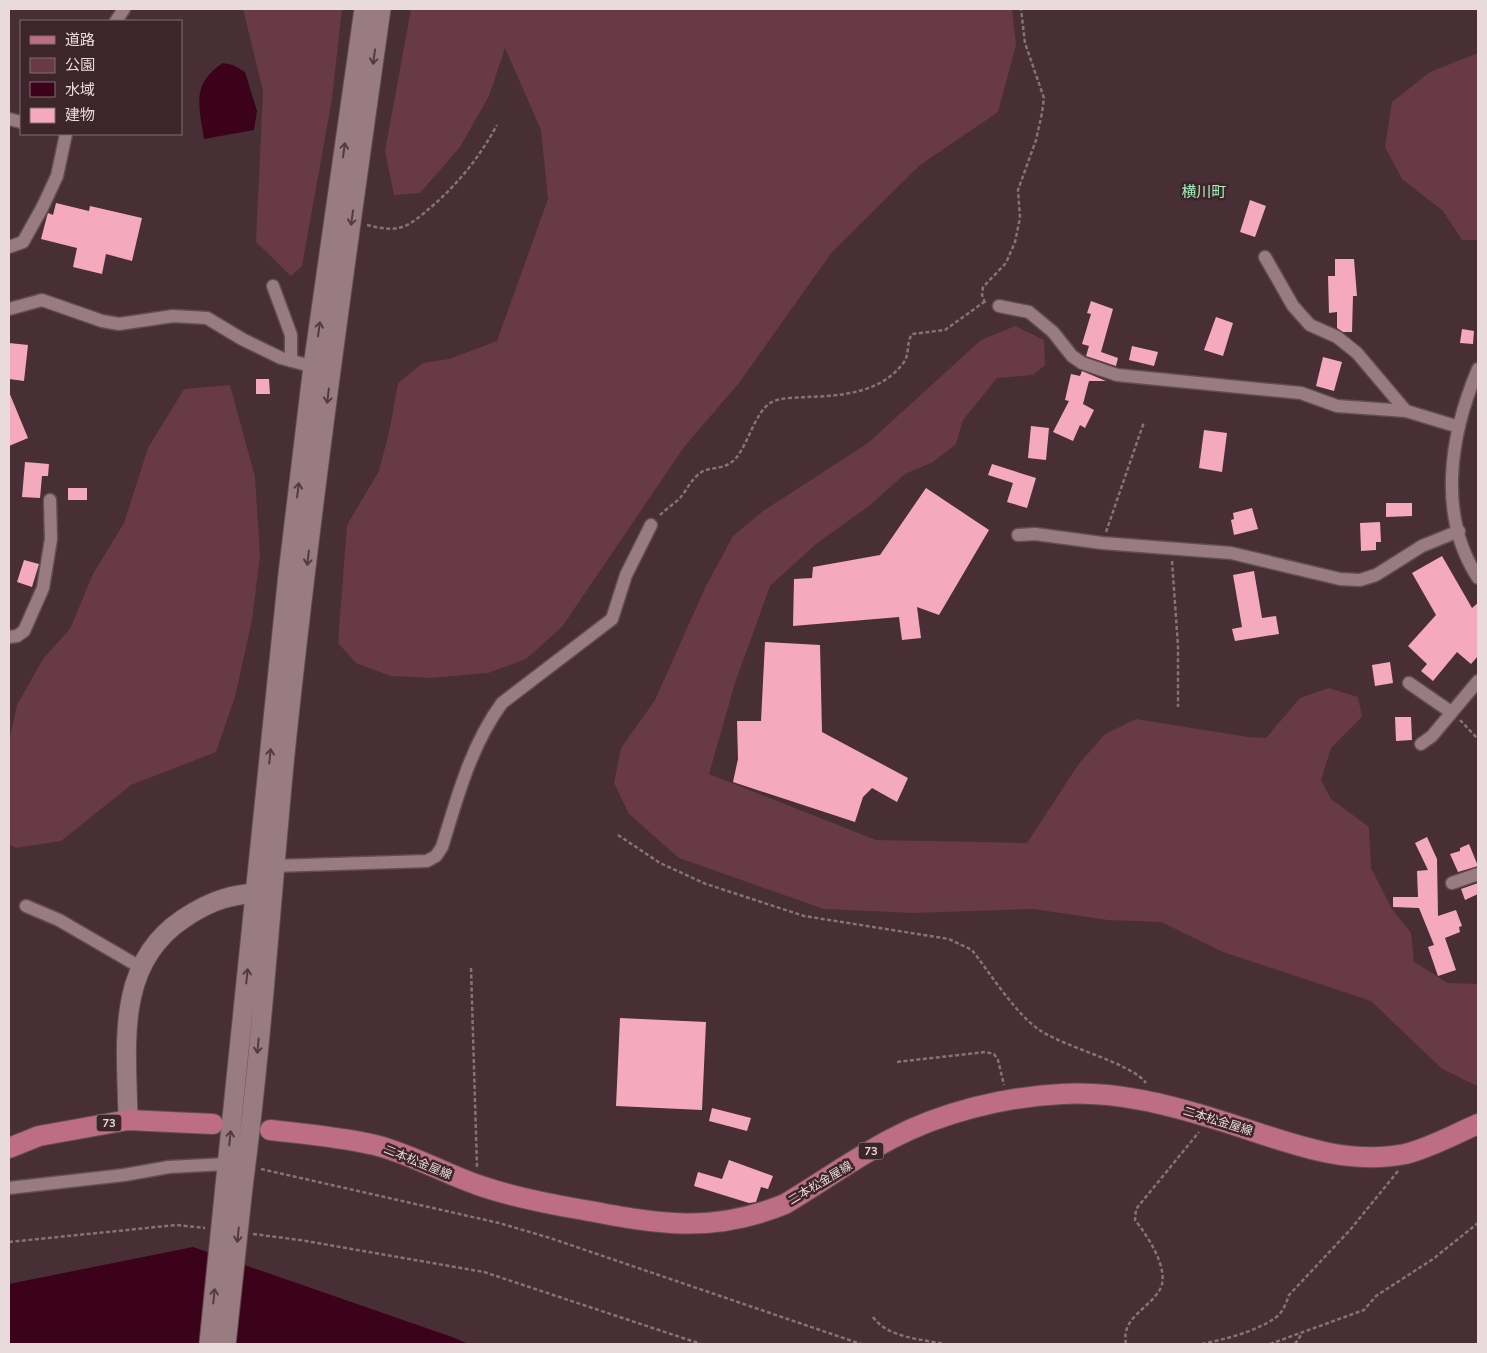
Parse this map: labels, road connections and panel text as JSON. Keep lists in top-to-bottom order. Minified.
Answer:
{"streets":{"main road":["二本松金屋線","73"]},"districts":["横川町"],"legend":["道路","公園","水域","建物"]}
